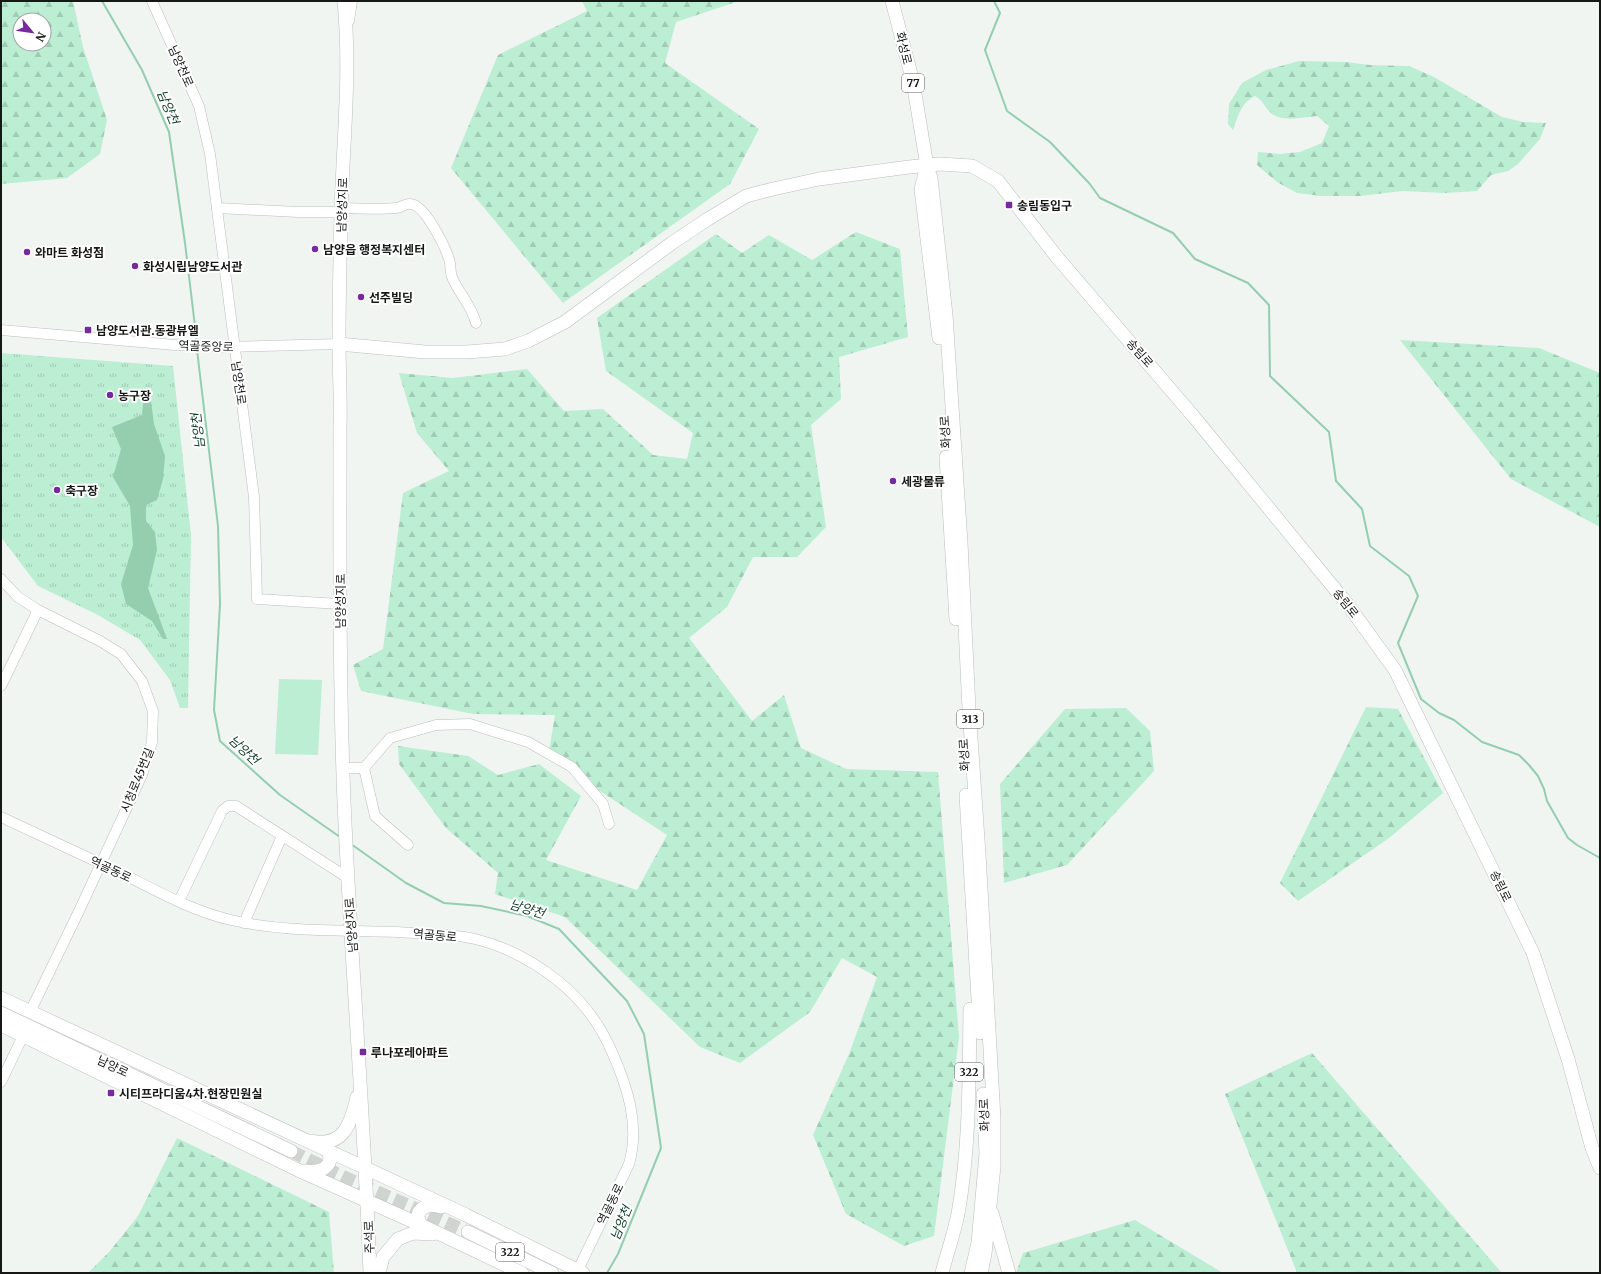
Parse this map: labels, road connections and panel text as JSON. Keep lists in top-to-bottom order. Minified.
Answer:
{"streets":{"main road":["화성로","77","남양성지로","송림로","313","남양로","322","주석로"],"street":["남양천로","역골중앙로","시청로45번길","역골동로"]},"crossings":[["화성로","송림로"],["화성로","322"],["남양천로","남양성지로"],["남양천로","역골중앙로"],["남양성지로","역골중앙로"],["남양성지로","송림로"],["남양성지로","역골동로"],["남양성지로","주석로"],["역골중앙로","송림로"],["시청로45번길","역골동로"]],"water":["남양천"],"places":{"transit":["송림동입구","남양도서관.동광뷰엘","루나포레아파트","시티프라디움4차.현장민원실"],"other":["남양읍 행정복지센터","와마트 화성점","화성시립남양도서관","선주빌딩","농구장","세광물류","축구장"]},"north":"bottom right"}
